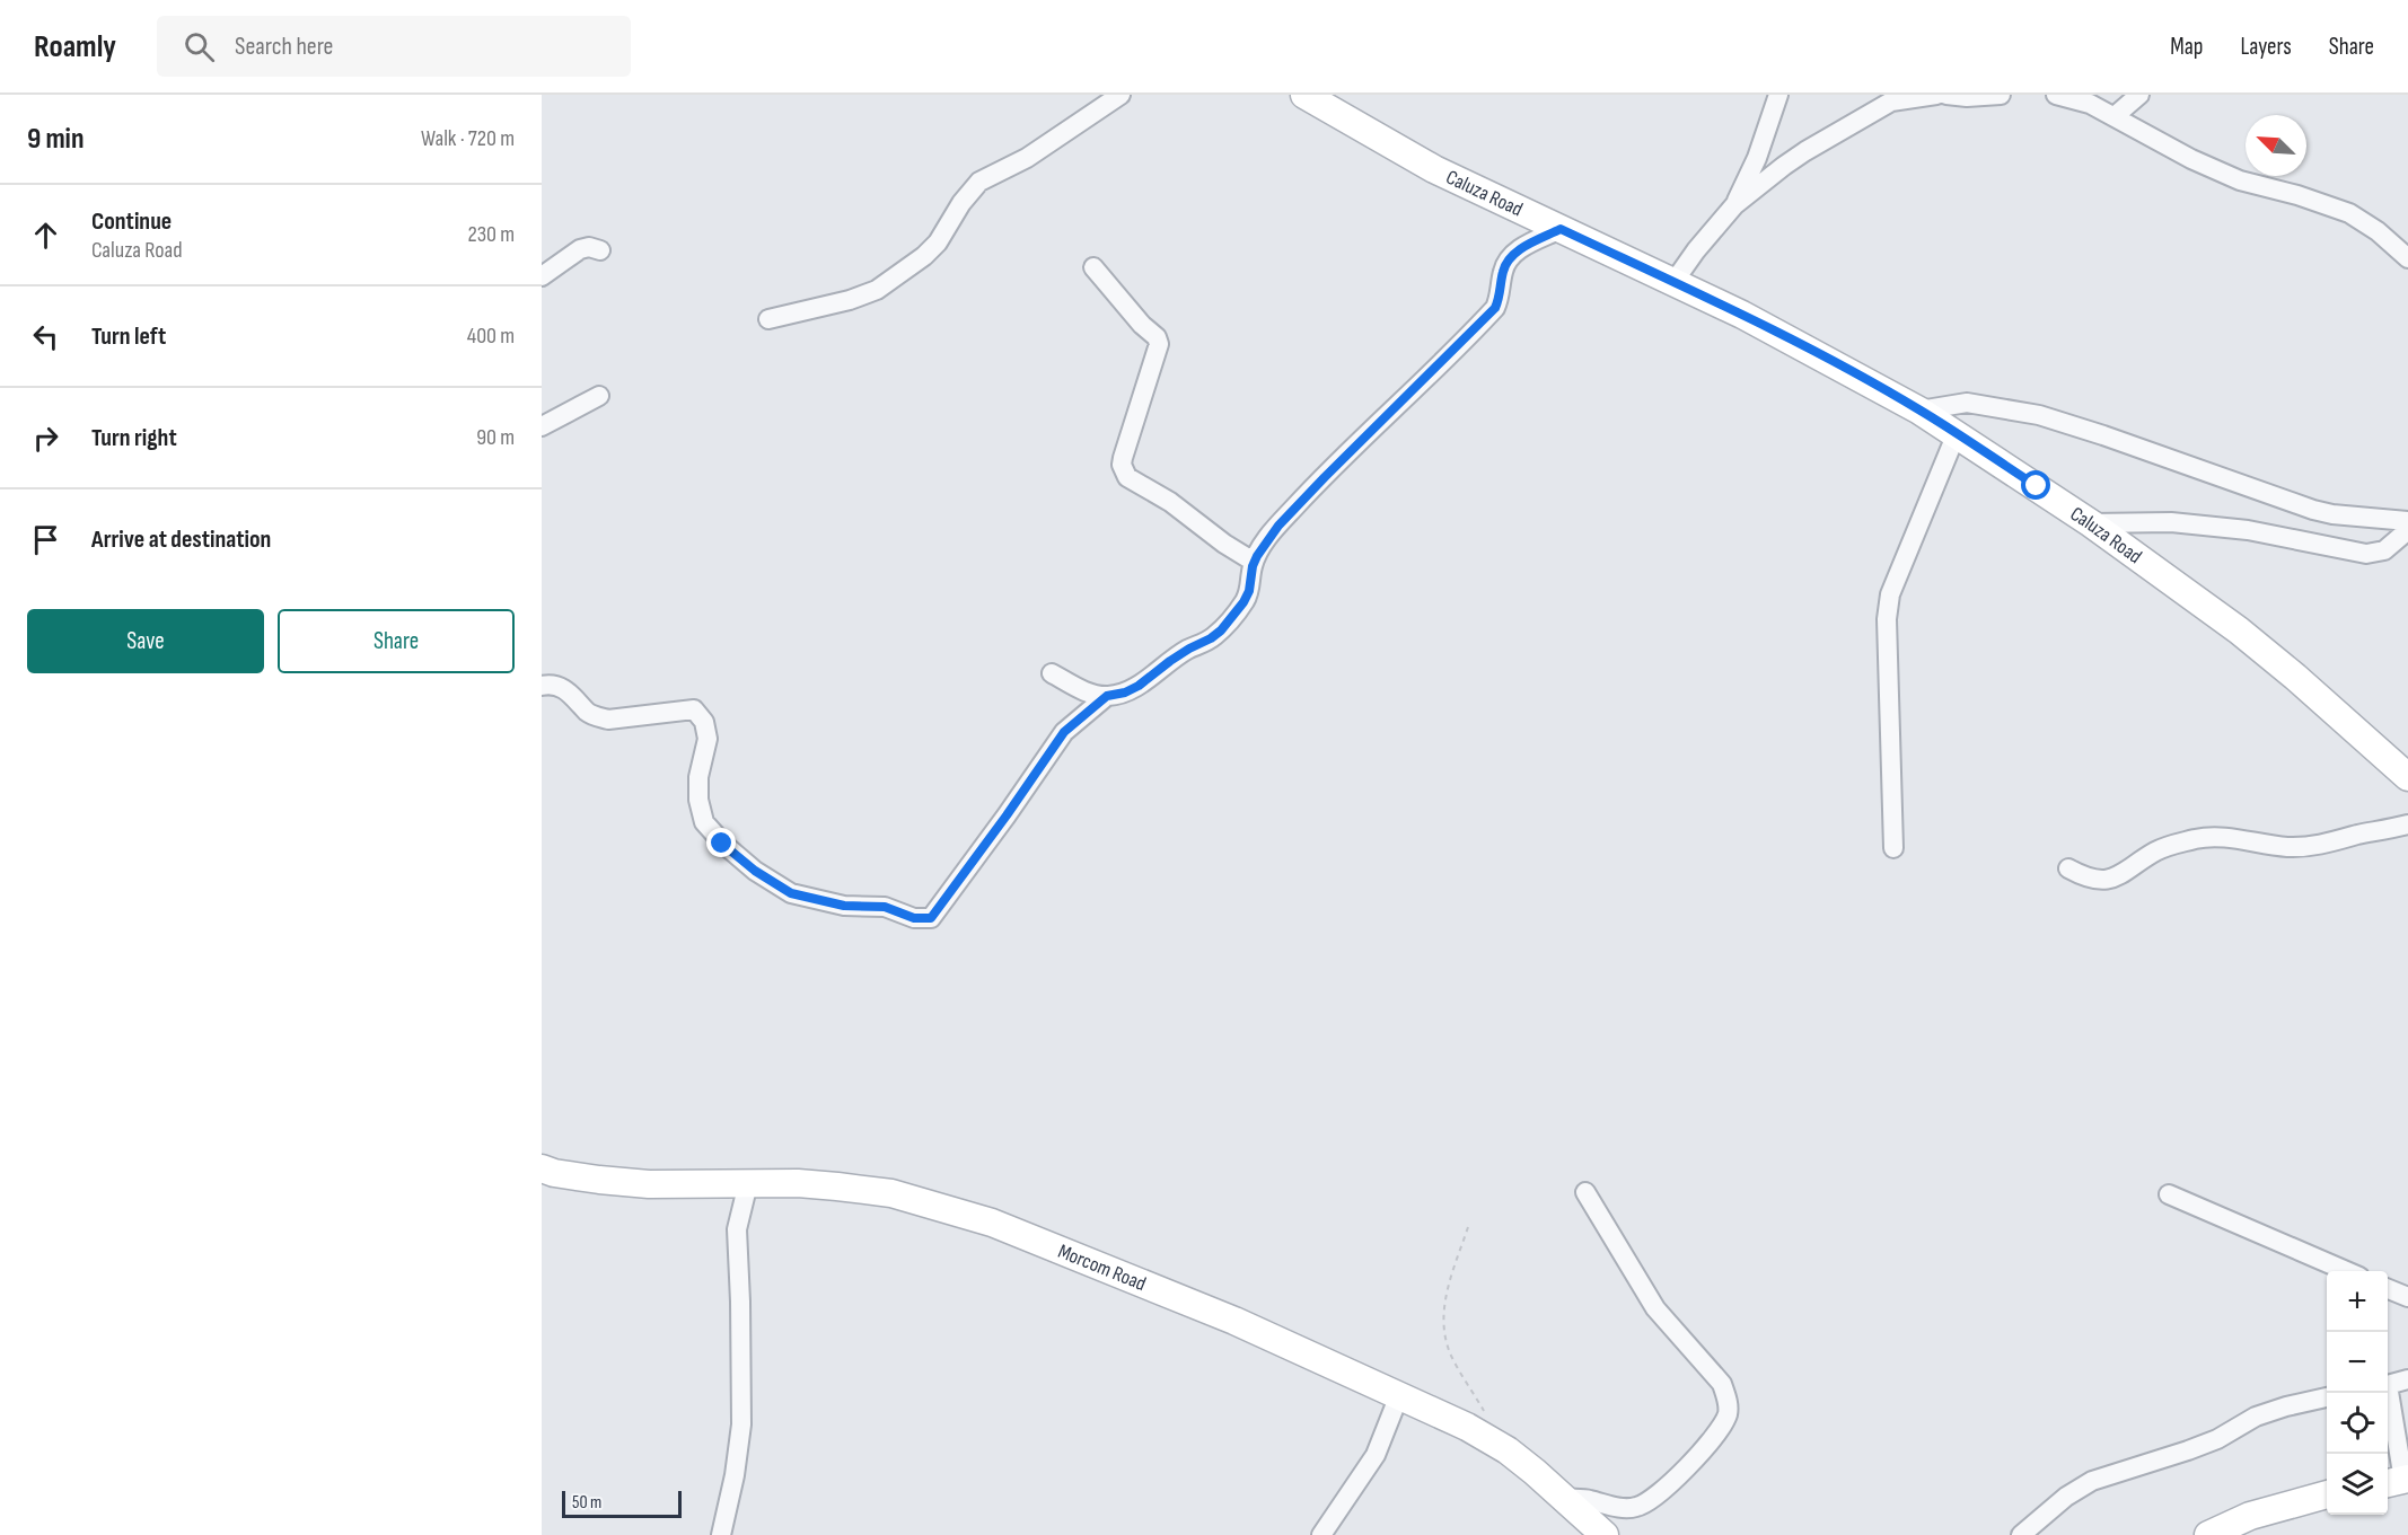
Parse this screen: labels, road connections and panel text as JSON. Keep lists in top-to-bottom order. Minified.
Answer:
{"streets":{"street":["Caluza Road","Morcom Road"]},"scale_bar":"50 m","north":"top left","page":{"header":"Roamly","search":"Search here","nav":["Map","Layers","Share"],"heading":["9 min","Walk · 720 m"],"list":[["Continue","Caluza Road","230 m"],["Turn left","400 m"],["Turn right","90 m"],"Arrive at destination"],"buttons":["Save","Share"],"map_buttons":["+","−"],"scale":"50 m"}}
